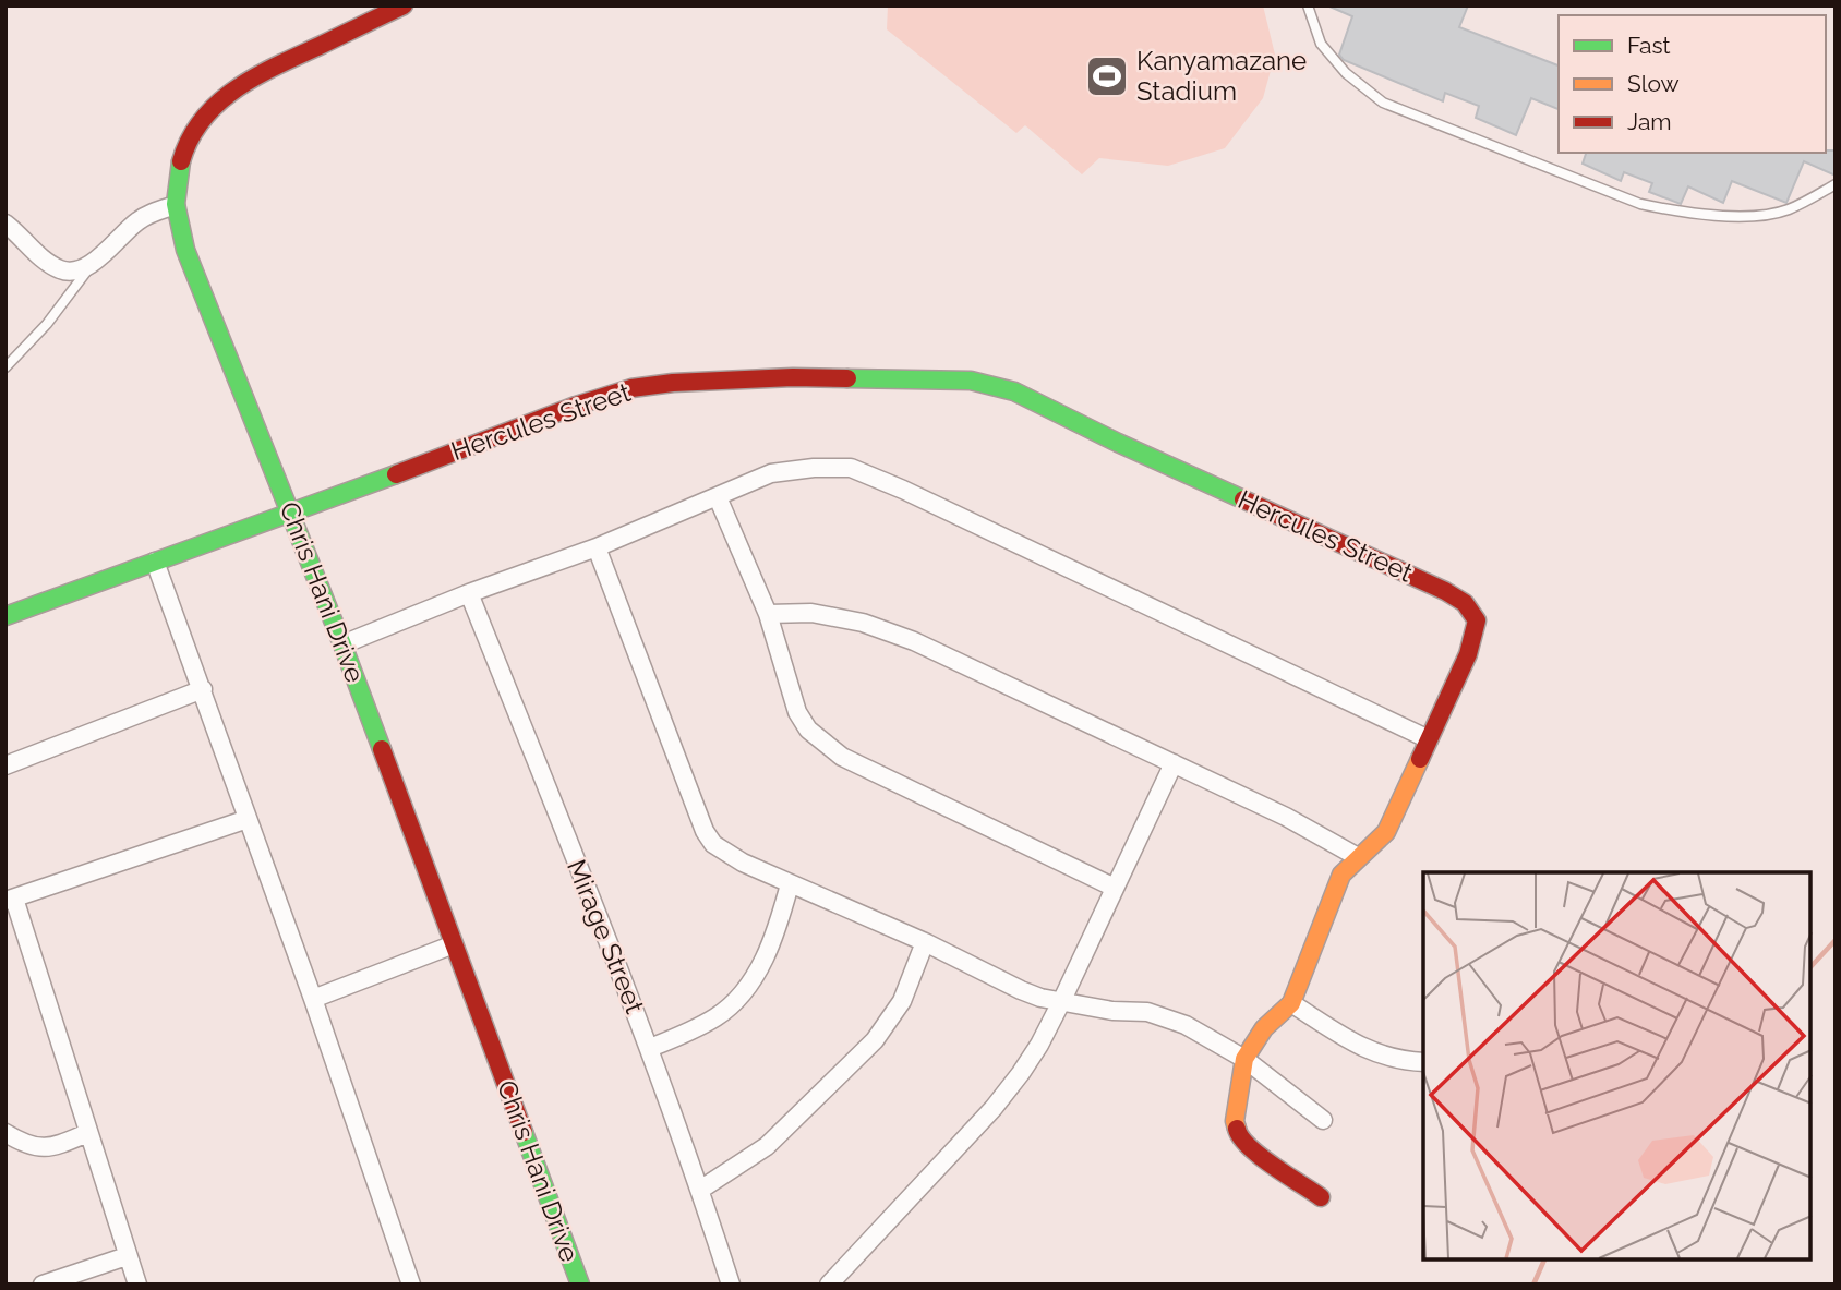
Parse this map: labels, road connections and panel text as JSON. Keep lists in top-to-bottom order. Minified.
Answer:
{"streets":{"street":["Hercules Street","Chris Hani Drive","Mirage Street"]},"crossings":[["Hercules Street","Chris Hani Drive"]],"places":{"sports":["Kanyamazane Stadium"]},"legend":["Fast","Slow","Jam"]}
